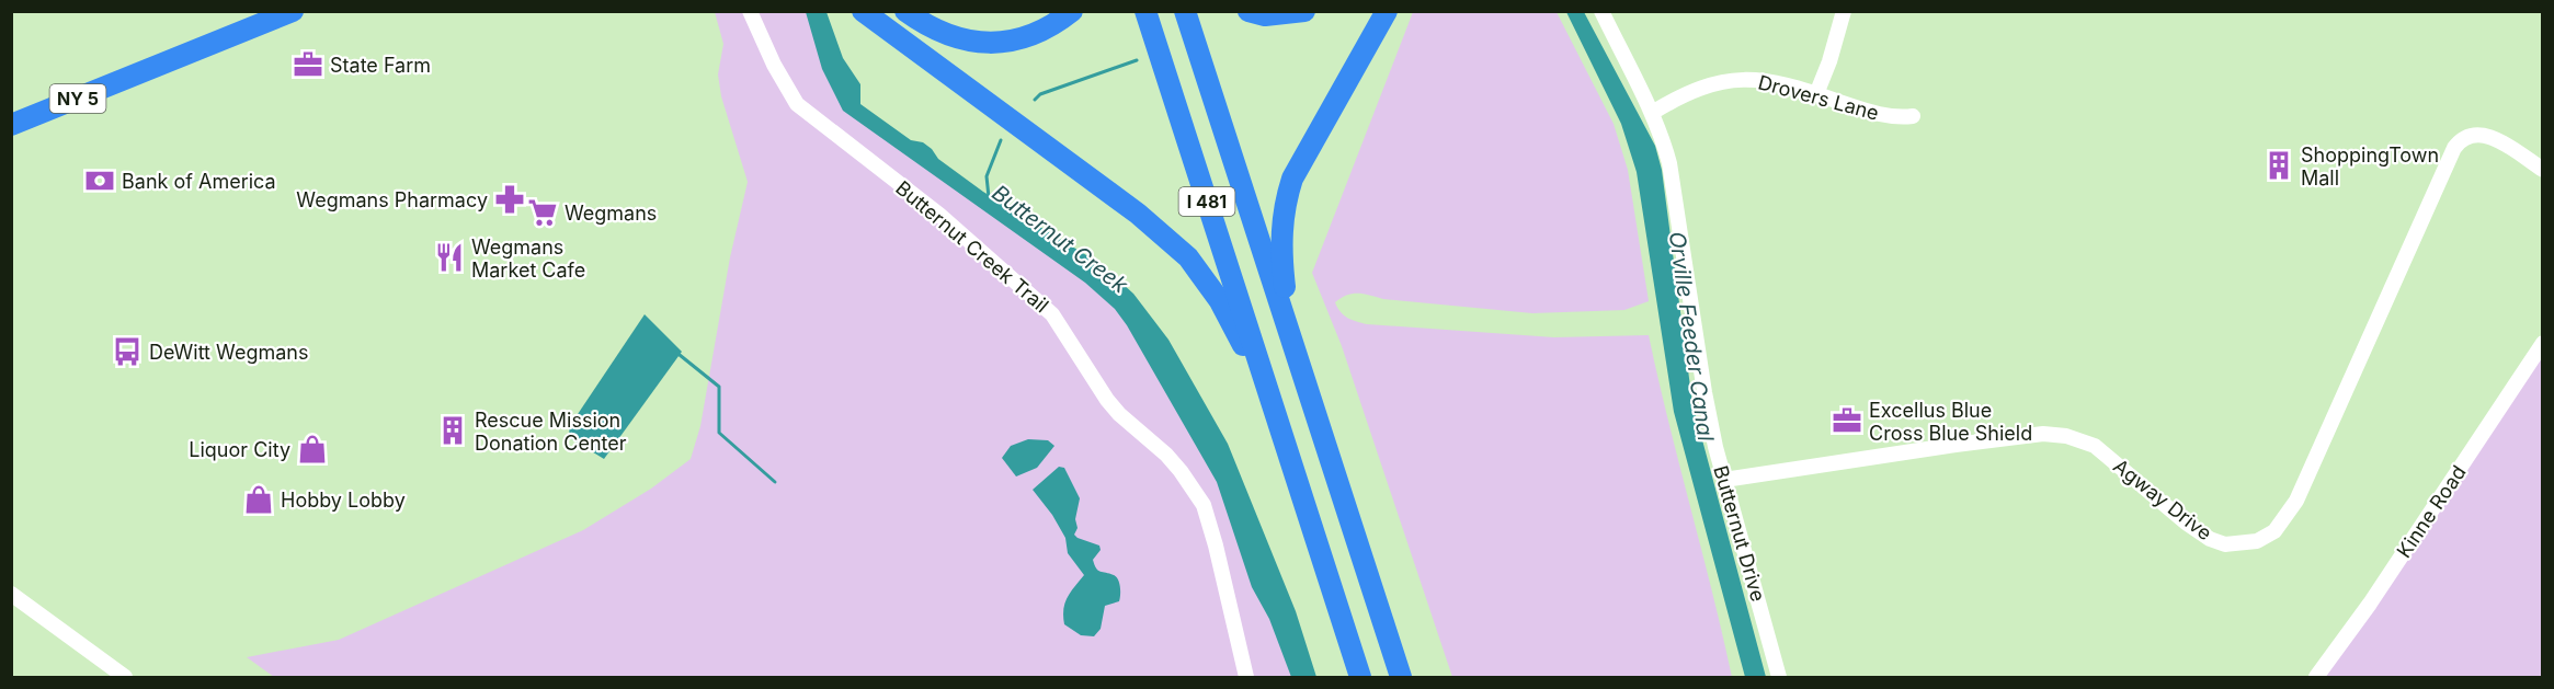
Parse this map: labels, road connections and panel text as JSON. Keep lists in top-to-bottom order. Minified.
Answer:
{"streets":{"highway":["NY 5","I 481"],"street":["Drovers Lane","Butternut Creek Trail","Agway Drive","Kinne Road","Butternut Drive"]},"crossings":[["Drovers Lane","Butternut Drive"],["Agway Drive","Butternut Drive"]],"water":["Butternut Creek","Orville Feeder Canal"],"places":{"office":["State Farm","Excellus Blue Cross Blue Shield"],"building":["ShoppingTown Mall","Rescue Mission Donation Center"],"bank":["Bank of America"],"pharmacy":["Wegmans Pharmacy"],"supermarket":["Wegmans"],"restaurant":["Wegmans Market Cafe"],"bus stop":["DeWitt Wegmans"],"shop":["Liquor City","Hobby Lobby"]}}
